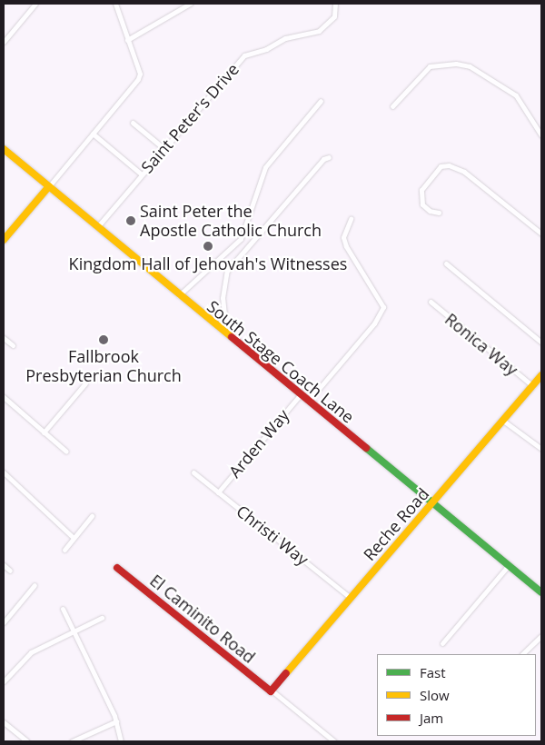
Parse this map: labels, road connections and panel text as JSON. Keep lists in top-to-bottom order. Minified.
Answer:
{"streets":{"main road":["South Stage Coach Lane","Reche Road","El Caminito Road"],"street":["Saint Peter's Drive","Ronica Way","Arden Way","Christi Way"]},"crossings":[["Saint Peter's Drive","South Stage Coach Lane"],["Ronica Way","Reche Road"],["South Stage Coach Lane","Arden Way"],["South Stage Coach Lane","Reche Road"],["Arden Way","Christi Way"],["Reche Road","Christi Way"],["Reche Road","El Caminito Road"]],"places":["Saint Peter the Apostle Catholic Church","Kingdom Hall of Jehovah's Witnesses","Fallbrook Presbyterian Church"],"legend":["Fast","Slow","Jam"]}
